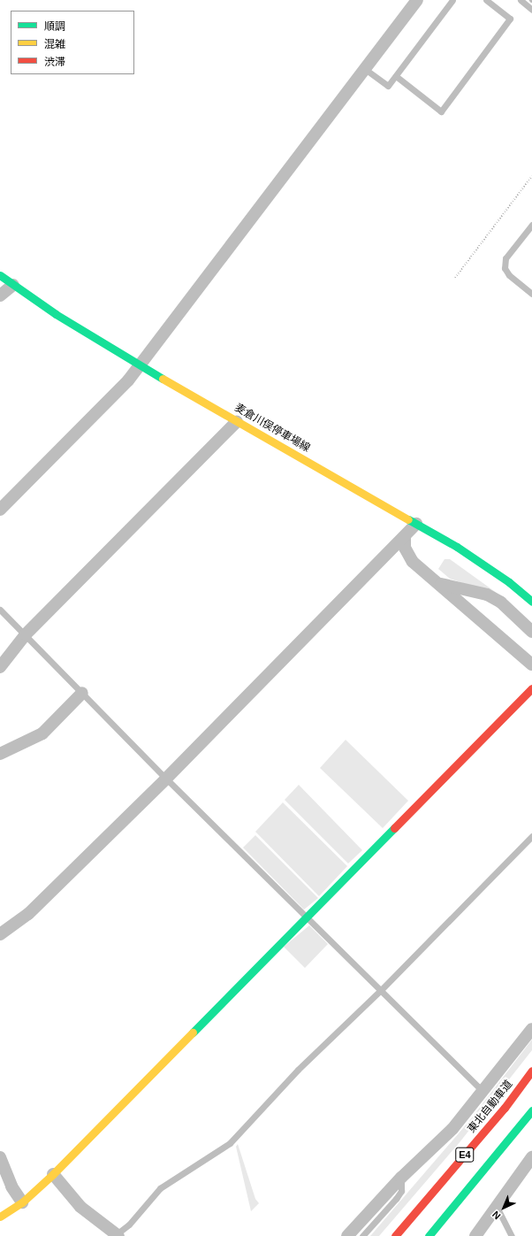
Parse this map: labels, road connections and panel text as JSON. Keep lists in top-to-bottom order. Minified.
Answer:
{"streets":{"main road":["麦倉川俣停車場線","東北自動車道","E4"]},"legend":["順調","混雑","渋滞"],"north":"bottom left"}
